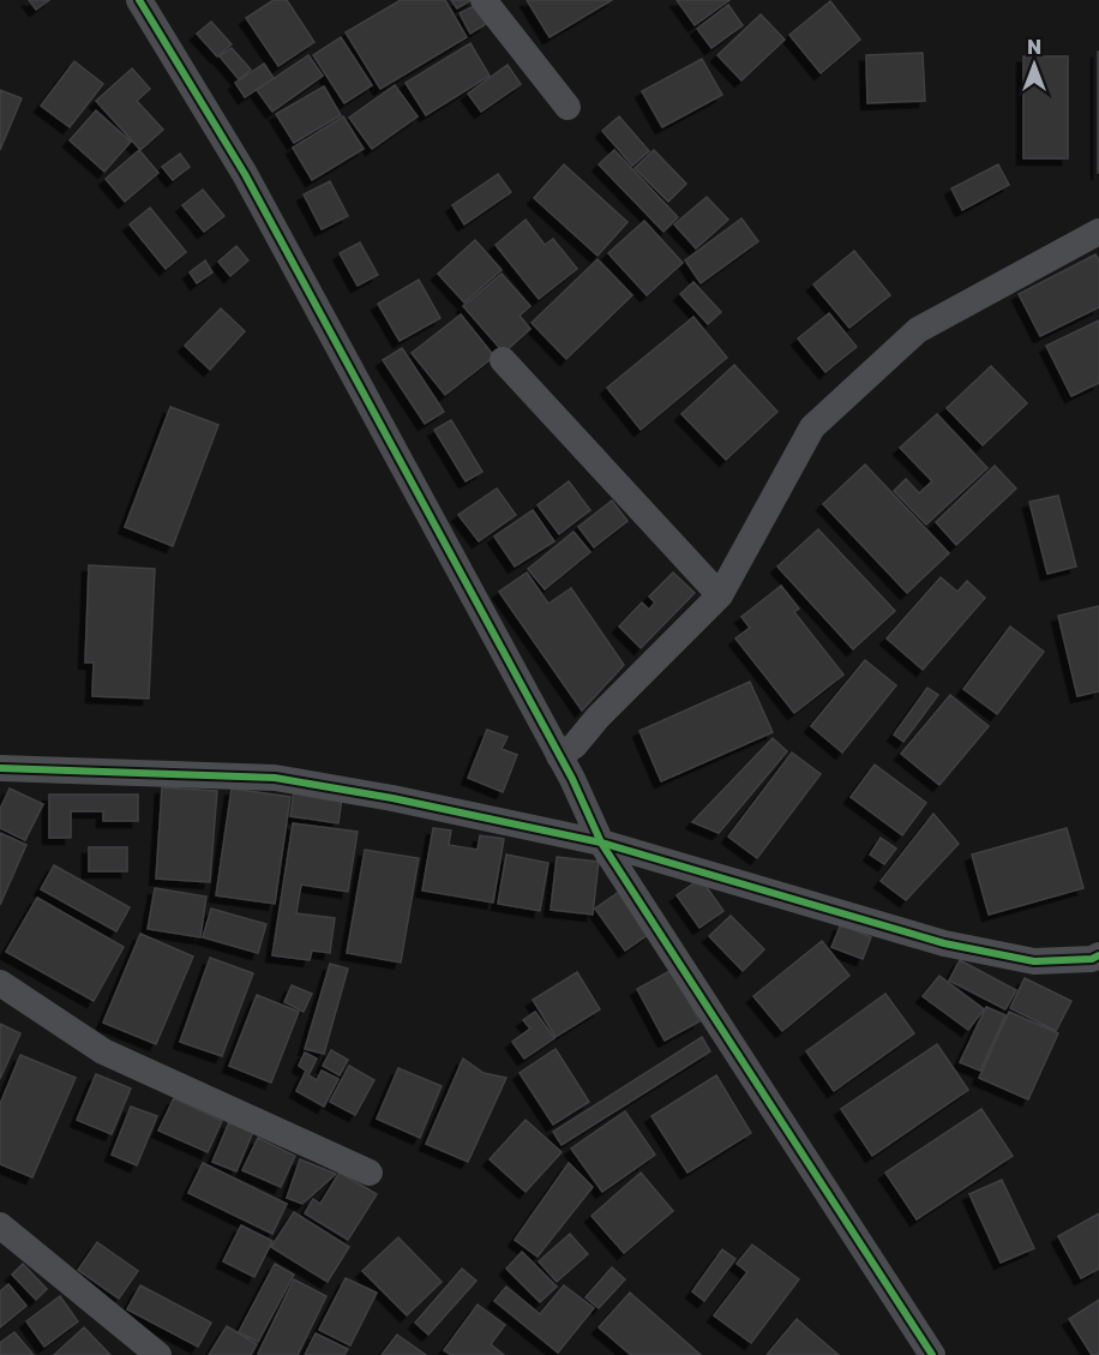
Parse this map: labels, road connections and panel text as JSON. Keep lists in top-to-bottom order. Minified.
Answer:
{"north":"top"}
